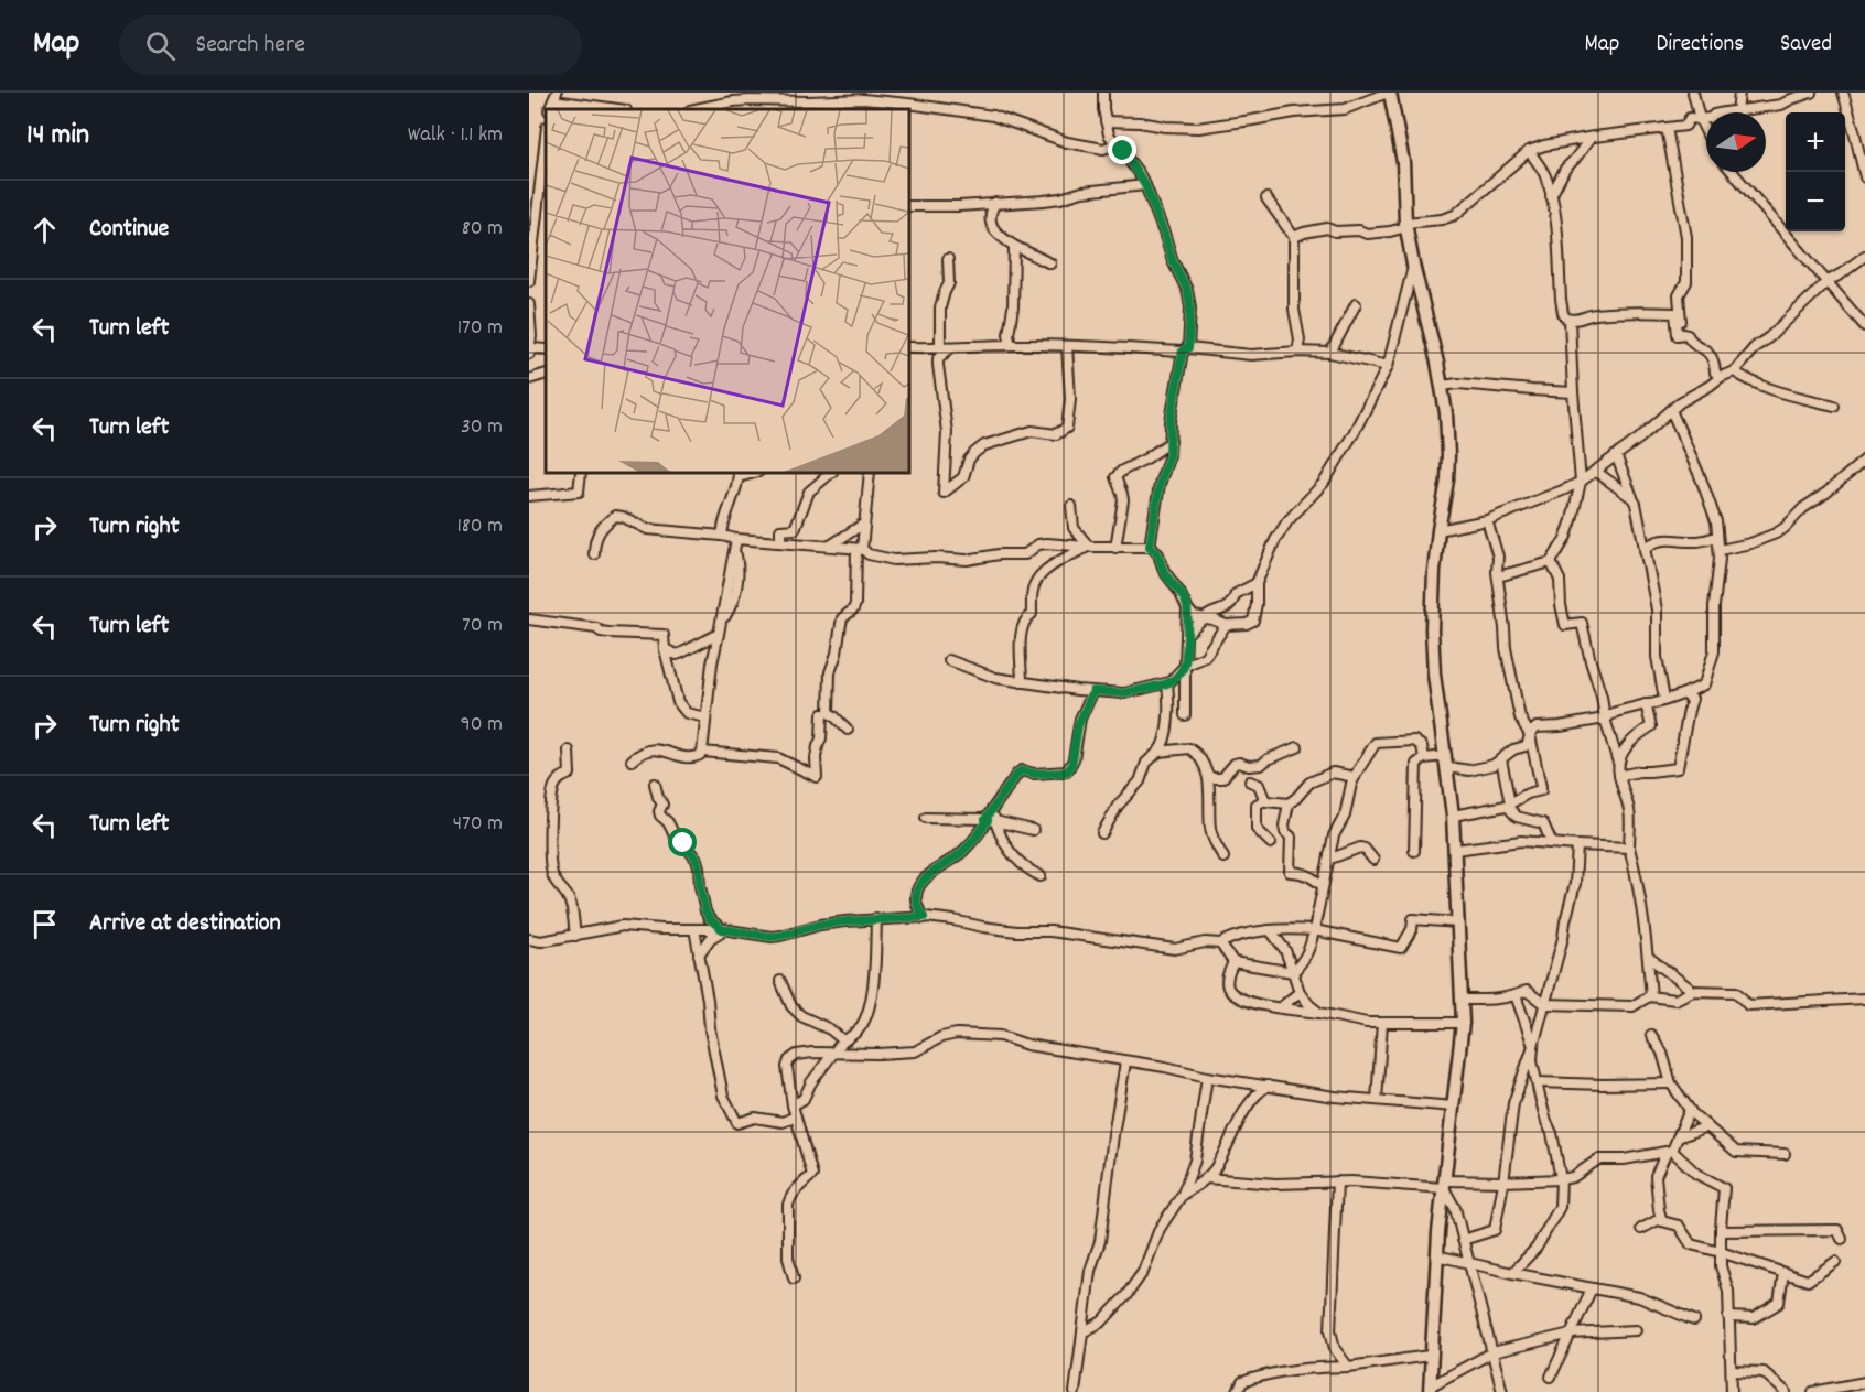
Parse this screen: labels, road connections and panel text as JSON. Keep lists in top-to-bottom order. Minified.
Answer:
{"north":"right","page":{"header":"Map","search":"Search here","nav":["Map","Directions","Saved"],"heading":["14 min","Walk · 1.1 km"],"map_buttons":["+","−"],"list":[["Continue","80 m"],["Turn left","170 m"],["Turn left","30 m"],["Turn right","180 m"],["Turn left","70 m"],["Turn right","90 m"],["Turn left","470 m"],"Arrive at destination"]}}
